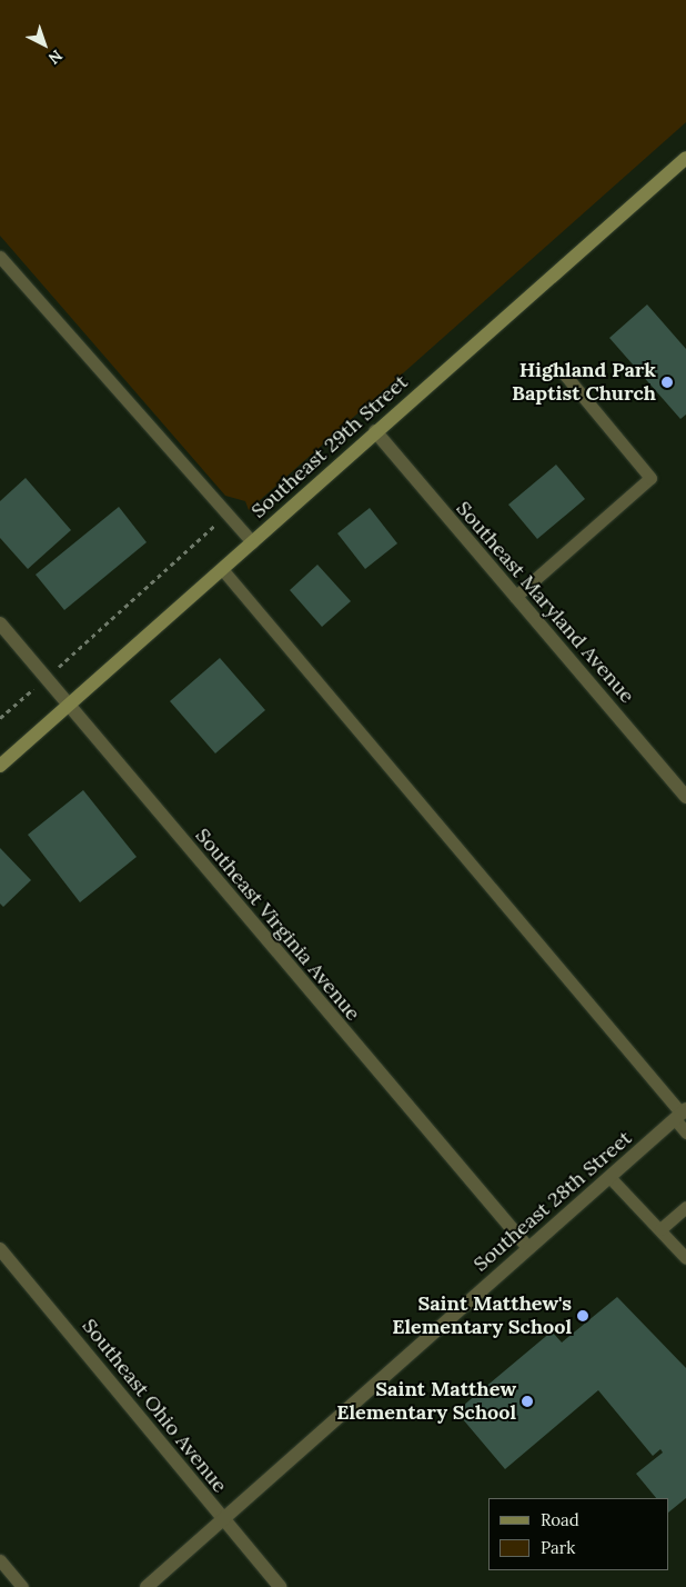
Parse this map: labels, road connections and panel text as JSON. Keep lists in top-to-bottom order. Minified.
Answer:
{"streets":{"main road":["Southeast 29th Street"],"street":["Southeast Maryland Avenue","Southeast Virginia Avenue","Southeast 28th Street","Southeast Ohio Avenue"]},"crossings":[["Southeast 29th Street","Southeast Maryland Avenue"],["Southeast 29th Street","Southeast Virginia Avenue"],["Southeast Virginia Avenue","Southeast 28th Street"],["Southeast 28th Street","Southeast Ohio Avenue"]],"places":["Highland Park Baptist Church","Saint Matthew's Elementary School","Saint Matthew Elementary School"],"legend":["Road","Park"],"north":"bottom right"}
